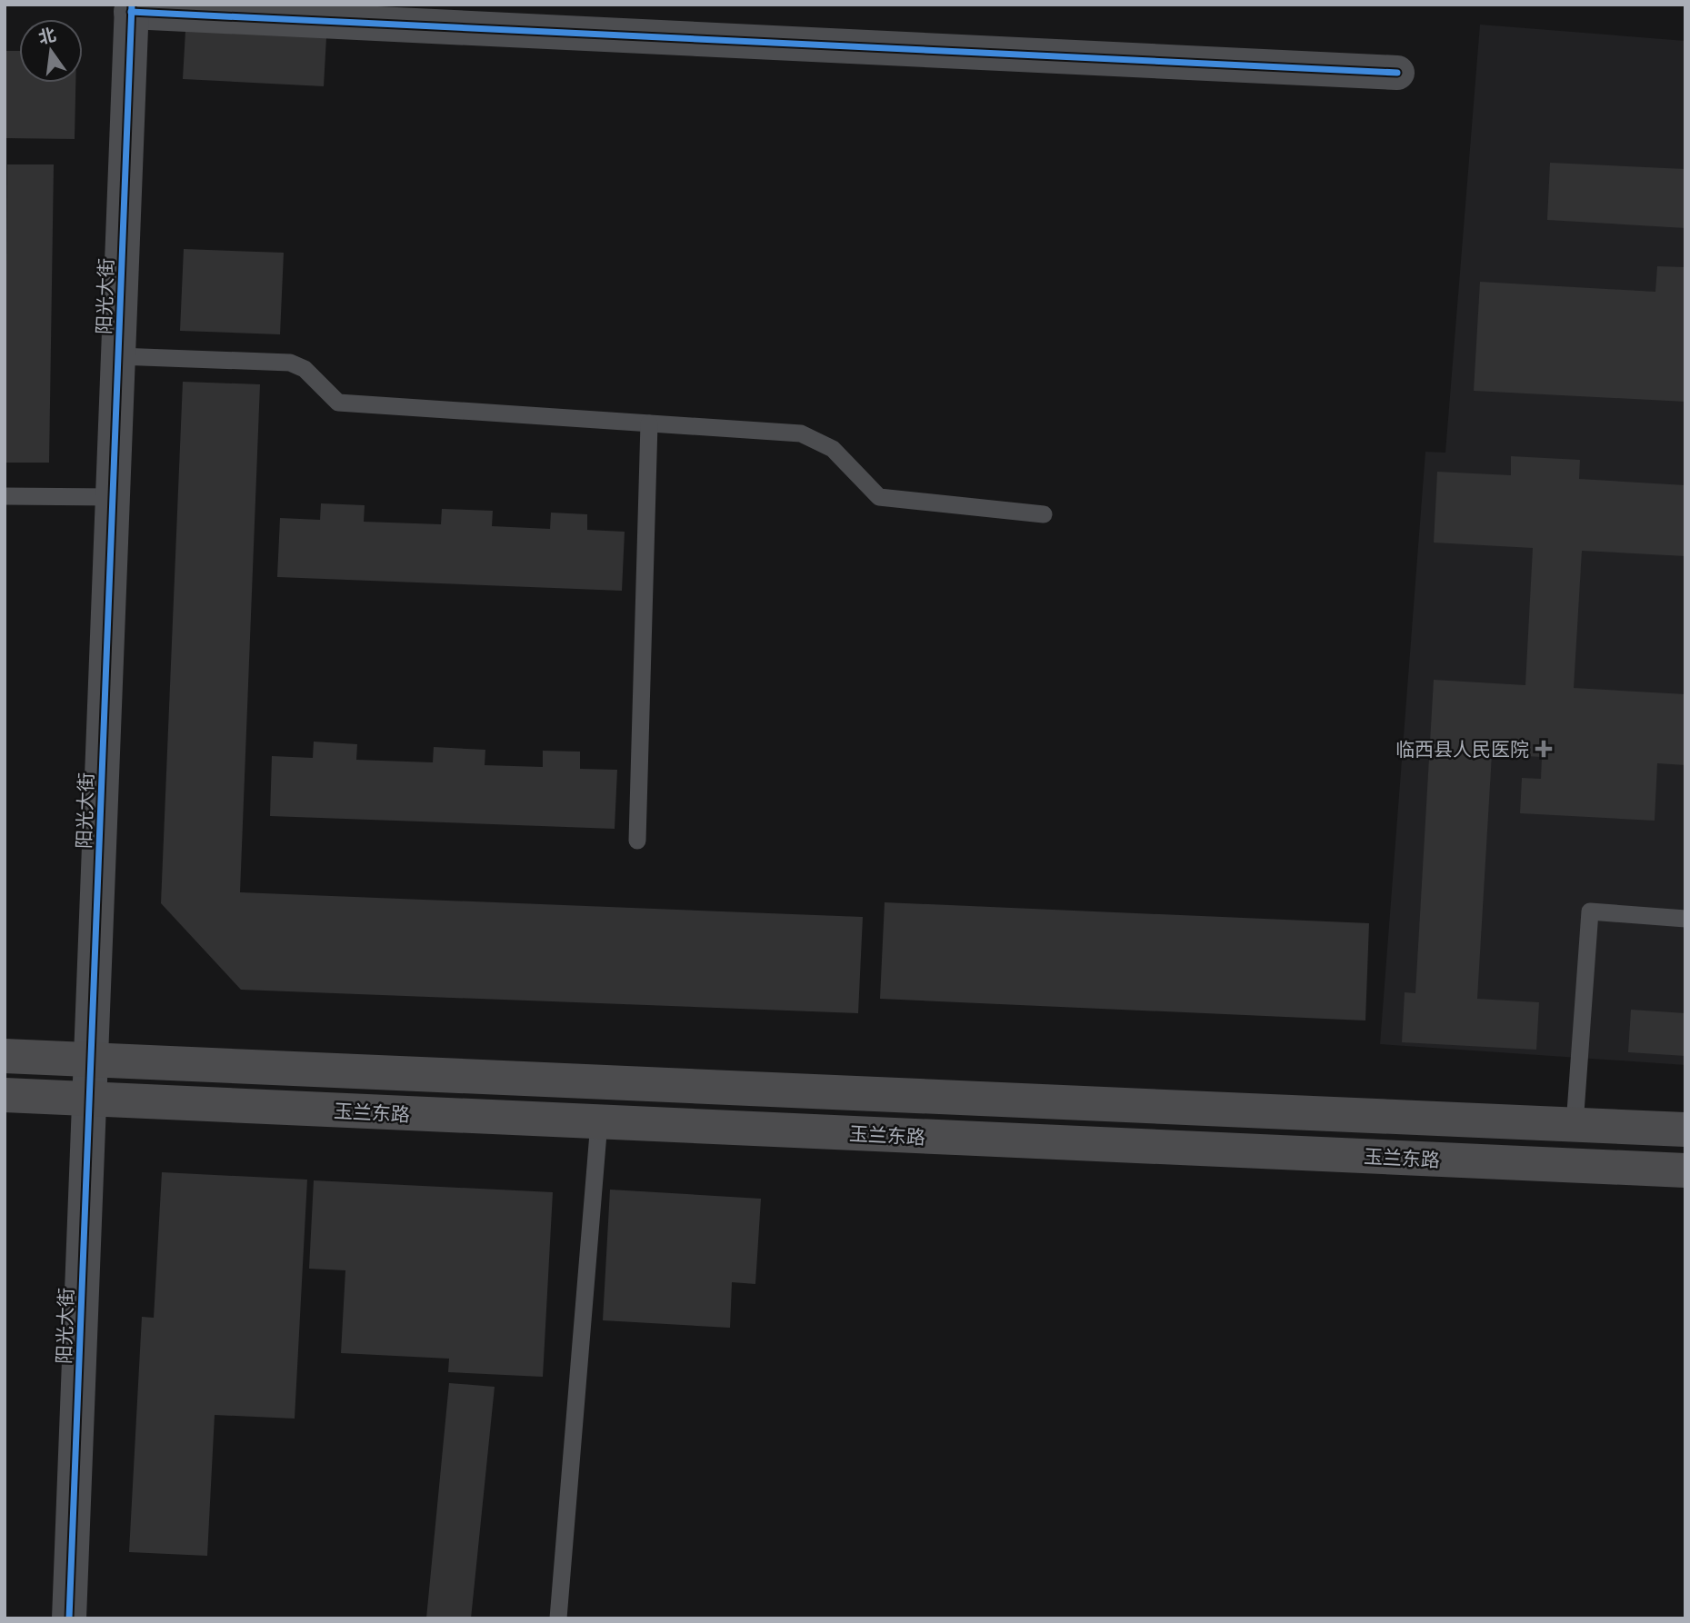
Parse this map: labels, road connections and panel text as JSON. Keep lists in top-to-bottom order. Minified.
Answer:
{"streets":{"highway":["玉兰东路"],"street":["阳光大街"]},"crossings":[["阳光大街","玉兰东路"]],"places":{"health":["临西县人民医院"]},"north":"top"}
